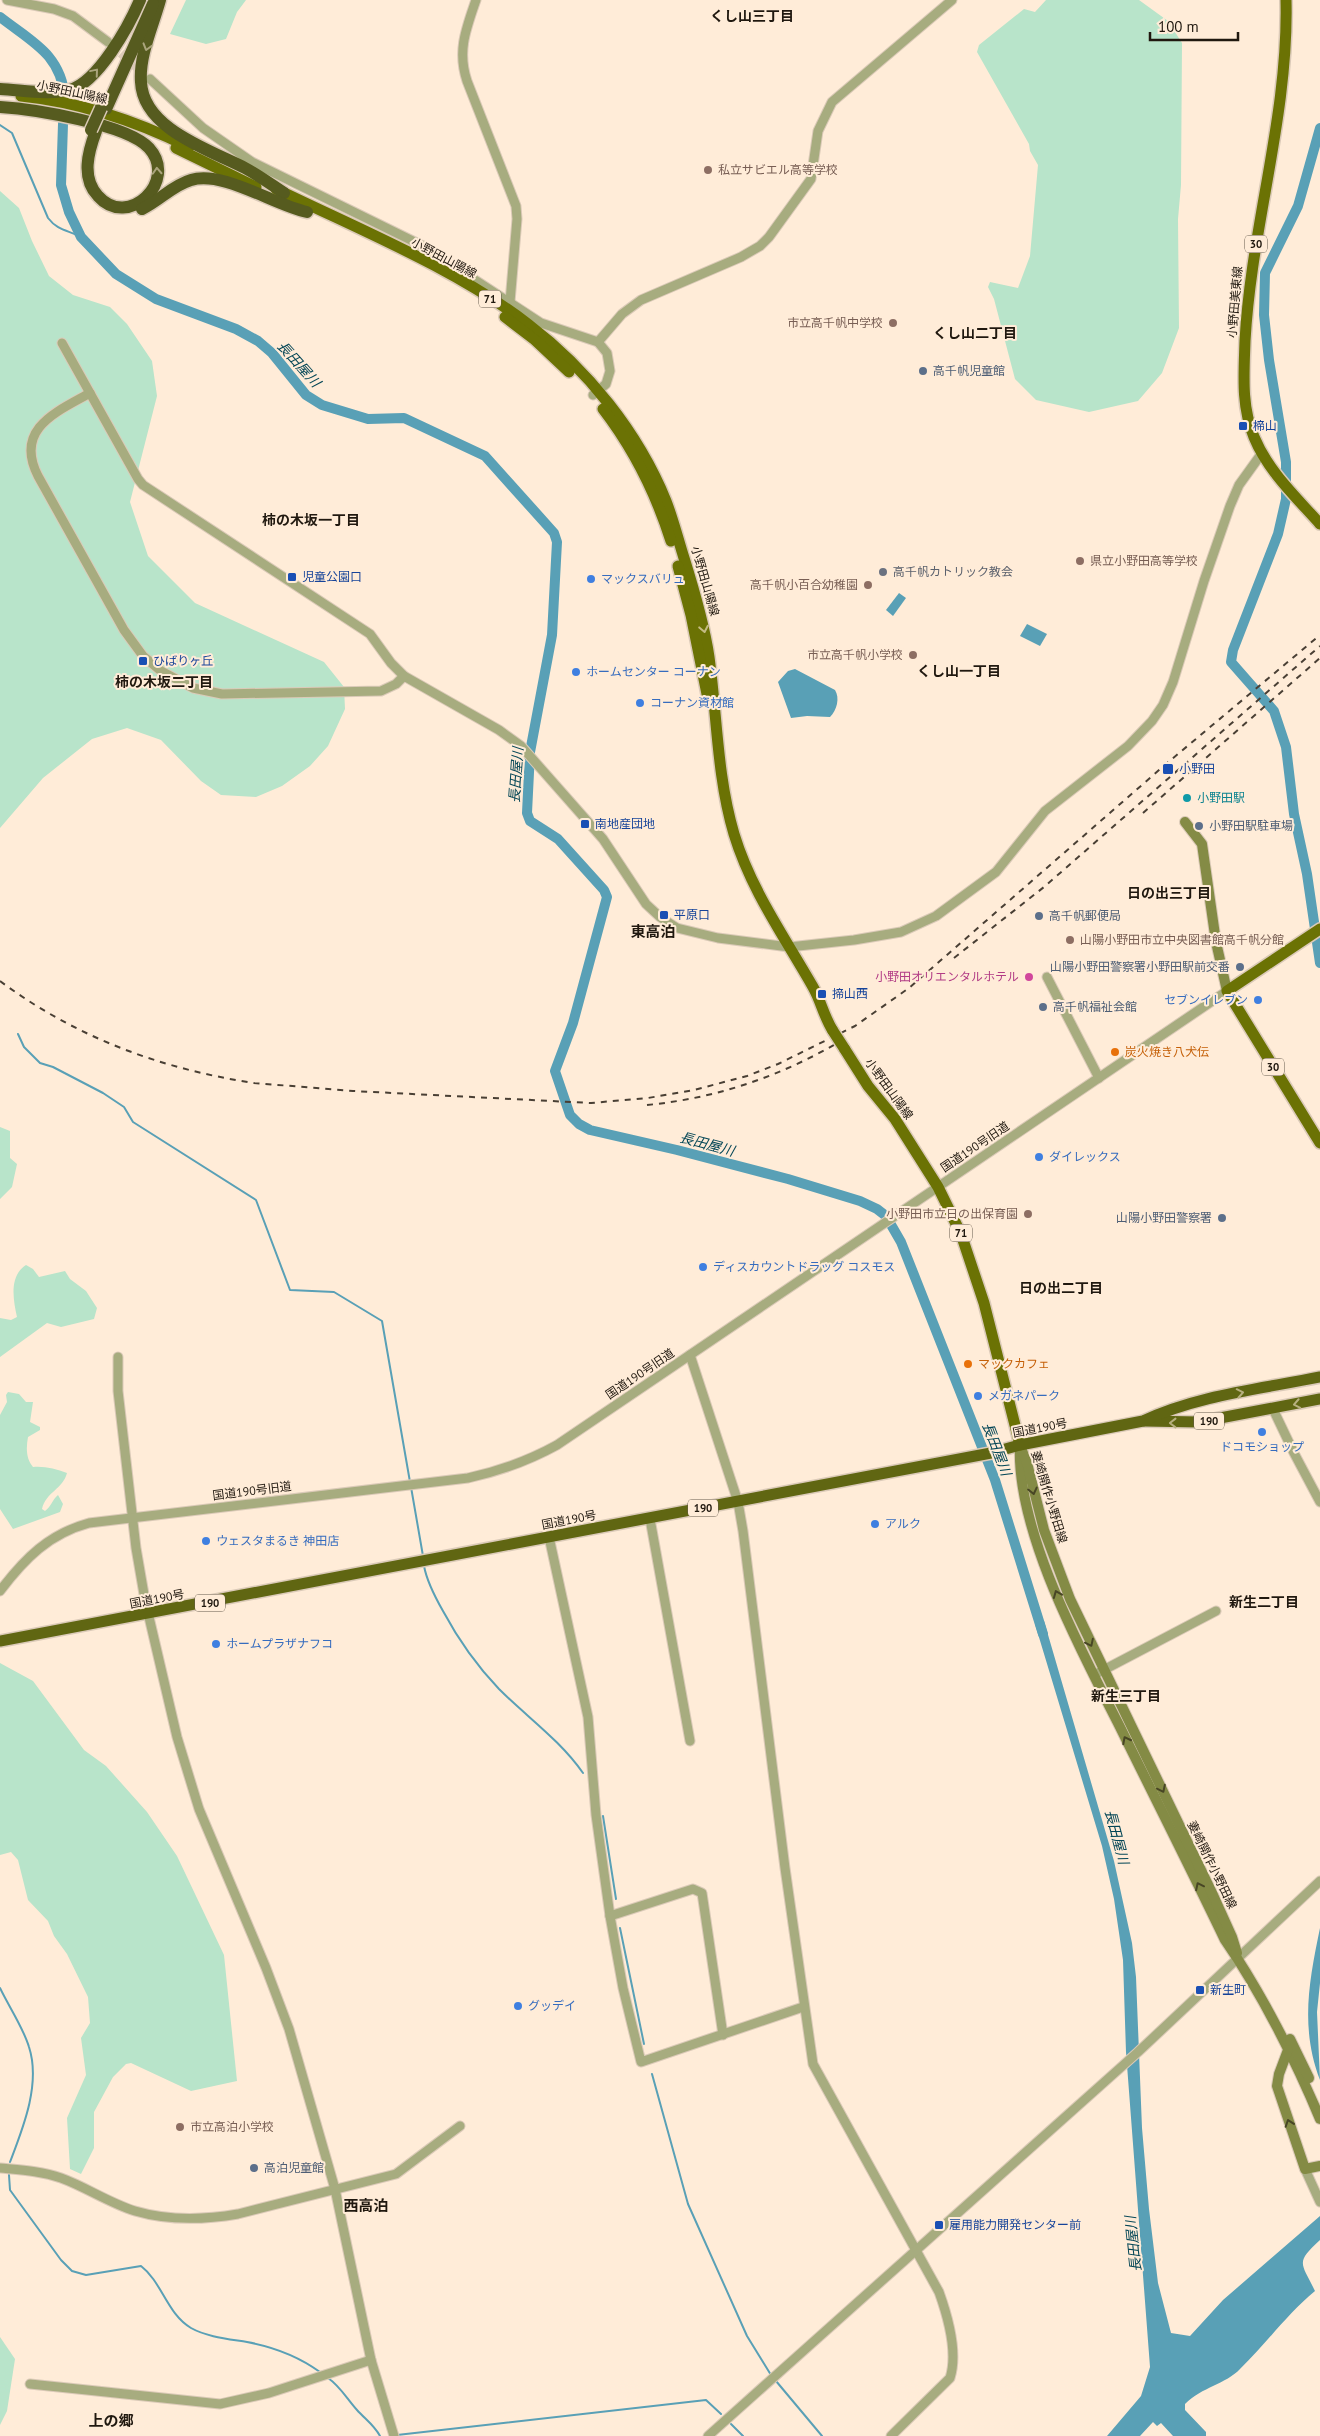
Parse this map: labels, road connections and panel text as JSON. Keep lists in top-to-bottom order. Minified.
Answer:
{"streets":{"highway":["190","国道190号"],"main road":["小野田山陽線","30","71","小野田美東線","妻崎開作小野田線"],"street":["国道190号旧道"]},"crossings":[["小野田山陽線","国道190号旧道"],["小野田山陽線","国道190号"],["小野田山陽線","妻崎開作小野田線"],["30","国道190号旧道"],["国道190号","妻崎開作小野田線"]],"districts":["くし山三丁目","くし山二丁目","柿の木坂一丁目","くし山一丁目","柿の木坂二丁目","日の出三丁目","東高泊","日の出二丁目","新生二丁目","新生三丁目","西高泊","上の郷"],"water":["長田屋川"],"places":{"other":["私立サビエル高等学校","市立高千帆中学校","高千帆児童館","県立小野田高等学校","高千帆カトリック教会","マックスバリュ","高千帆小百合幼稚園","市立高千帆小学校","ホームセンター コーナン","コーナン資材館","小野田駅","小野田駅駐車場","高千帆郵便局","山陽小野田市立中央図書館高千帆分館","山陽小野田警察署小野田駅前交番","小野田オリエンタルホテル","セブンイレブン","高千帆福祉会館","炭火焼き八犬伝","ダイレックス","小野田市立日の出保育園","山陽小野田警察署","ディスカウントドラッグ コスモス","マックカフェ","メガネパーク","ドコモショップ","アルク","ウェスタまるき 神田店","ホームプラザナフコ","グッデイ","市立高泊小学校","高泊児童館"],"transit":["楴山","児童公園口","ひばりヶ丘","小野田","南地産団地","平原口","揥山西","新生町","雇用能力開発センター前"]},"scale_bar":"100 m"}
